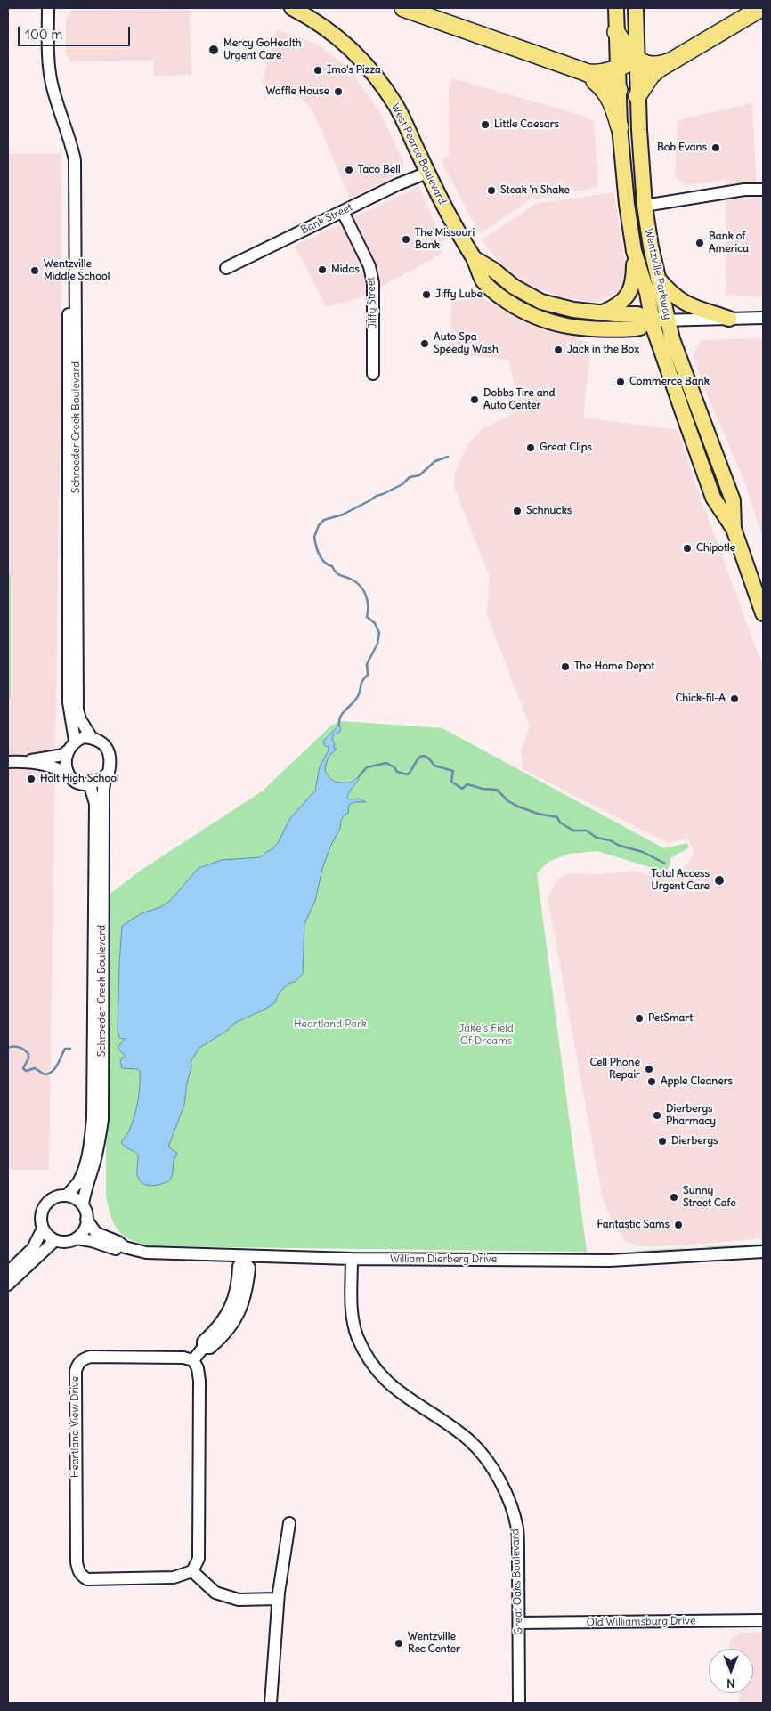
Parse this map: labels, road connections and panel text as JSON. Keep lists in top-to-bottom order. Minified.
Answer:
{"streets":{"main road":["West Pearce Boulevard","Wentzville Parkway"],"street":["Bank Street","Jiffy Street","Schroeder Creek Boulevard","William Dierberg Drive","Heartland View Drive","Great Oaks Boulevard","Old Williamsburg Drive"]},"crossings":[["West Pearce Boulevard","Bank Street"],["West Pearce Boulevard","Wentzville Parkway"],["Bank Street","Jiffy Street"],["Schroeder Creek Boulevard","William Dierberg Drive"],["William Dierberg Drive","Great Oaks Boulevard"],["Great Oaks Boulevard","Old Williamsburg Drive"]],"parks":["Heartland Park","Jake's Field Of Dreams"],"places":["Mercy GoHealth Urgent Care","Imo's Pizza","Waffle House","Little Caesars","Bob Evans","Taco Bell","Steak 'n Shake","The Missouri Bank","Bank of America","Midas","Wentzville Middle School","Jiffy Lube","Auto Spa Speedy Wash","Jack in the Box","Commerce Bank","Dobbs Tire and Auto Center","Great Clips","Schnucks","Chipotle","The Home Depot","Chick-fil-A","Holt High School","Total Access Urgent Care","PetSmart","Cell Phone Repair","Apple Cleaners","Dierbergs Pharmacy","Dierbergs","Sunny Street Cafe","Fantastic Sams","Wentzville Rec Center"],"scale_bar":"100 m","north":"bottom"}
